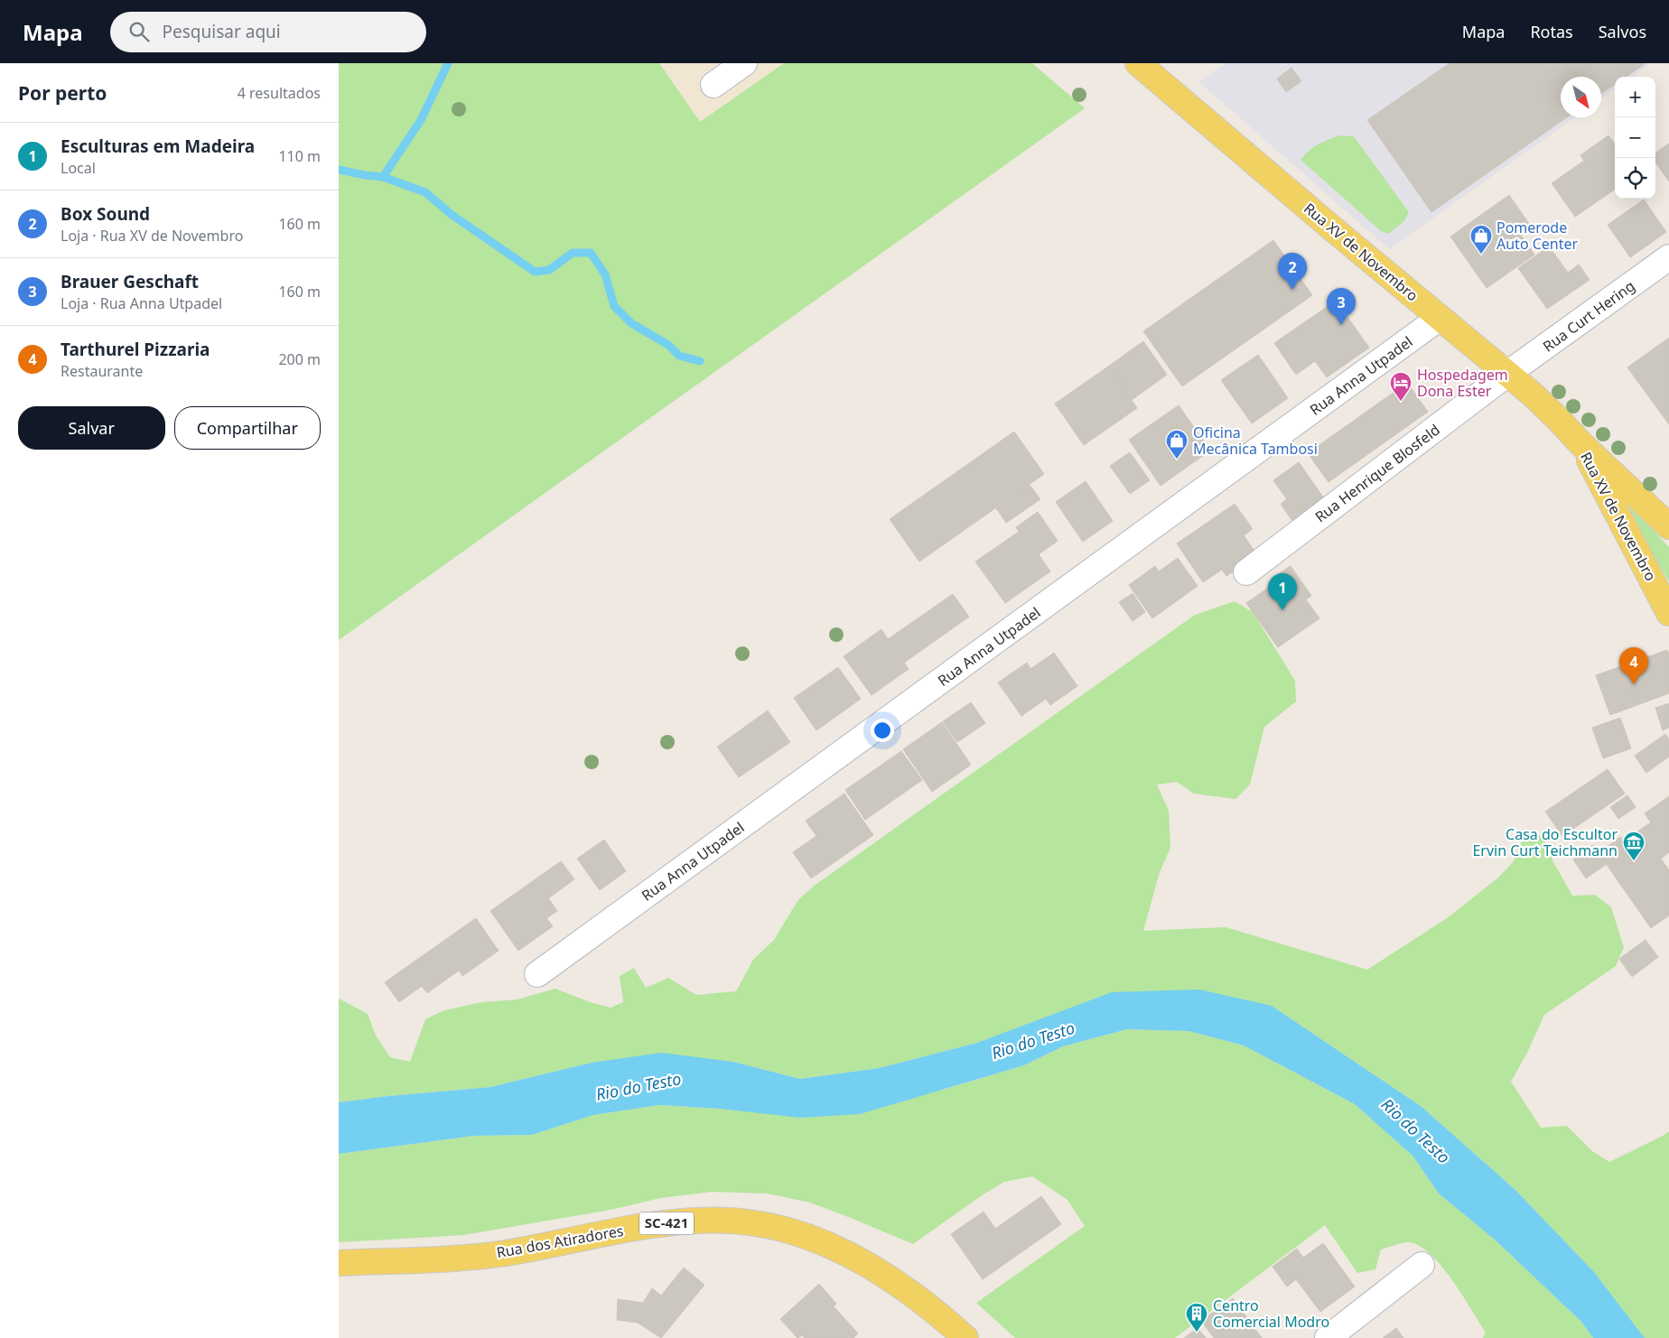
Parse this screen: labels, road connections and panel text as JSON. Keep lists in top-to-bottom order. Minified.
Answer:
{"streets":{"main road":["Rua XV de Novembro","SC-421","Rua dos Atiradores"],"street":["Rua Curt Hering","Rua Anna Utpadel","Rua Henrique Blosfeld"]},"crossings":[["Rua XV de Novembro","Rua Curt Hering"],["Rua XV de Novembro","Rua Anna Utpadel"],["Rua XV de Novembro","Rua Henrique Blosfeld"],["Rua Curt Hering","Rua Henrique Blosfeld"]],"water":["Rio do Testo"],"places":{"shop":["Pomerode Auto Center","Oficina Mecânica Tambosi"],"hotel":["Hospedagem Dona Ester"],"museum":["Casa do Escultor Ervin Curt Teichmann"],"building":["Centro Comercial Modro"]},"north":"bottom right","page":{"header":"Mapa","search":"Pesquisar aqui","nav":["Mapa","Rotas","Salvos"],"heading":["Por perto","4 resultados"],"map_buttons":["+","−"],"list":[{"mark":"1","name":"Esculturas em Madeira","note":"Local","value":"110 m"},{"mark":"2","name":"Box Sound","note":"Loja · Rua XV de Novembro","value":"160 m"},{"mark":"3","name":"Brauer Geschaft","note":"Loja · Rua Anna Utpadel","value":"160 m"},{"mark":"4","name":"Tarthurel Pizzaria","note":"Restaurante","value":"200 m"}],"pins":["2","3","1","4"],"buttons":["Salvar","Compartilhar"]}}
